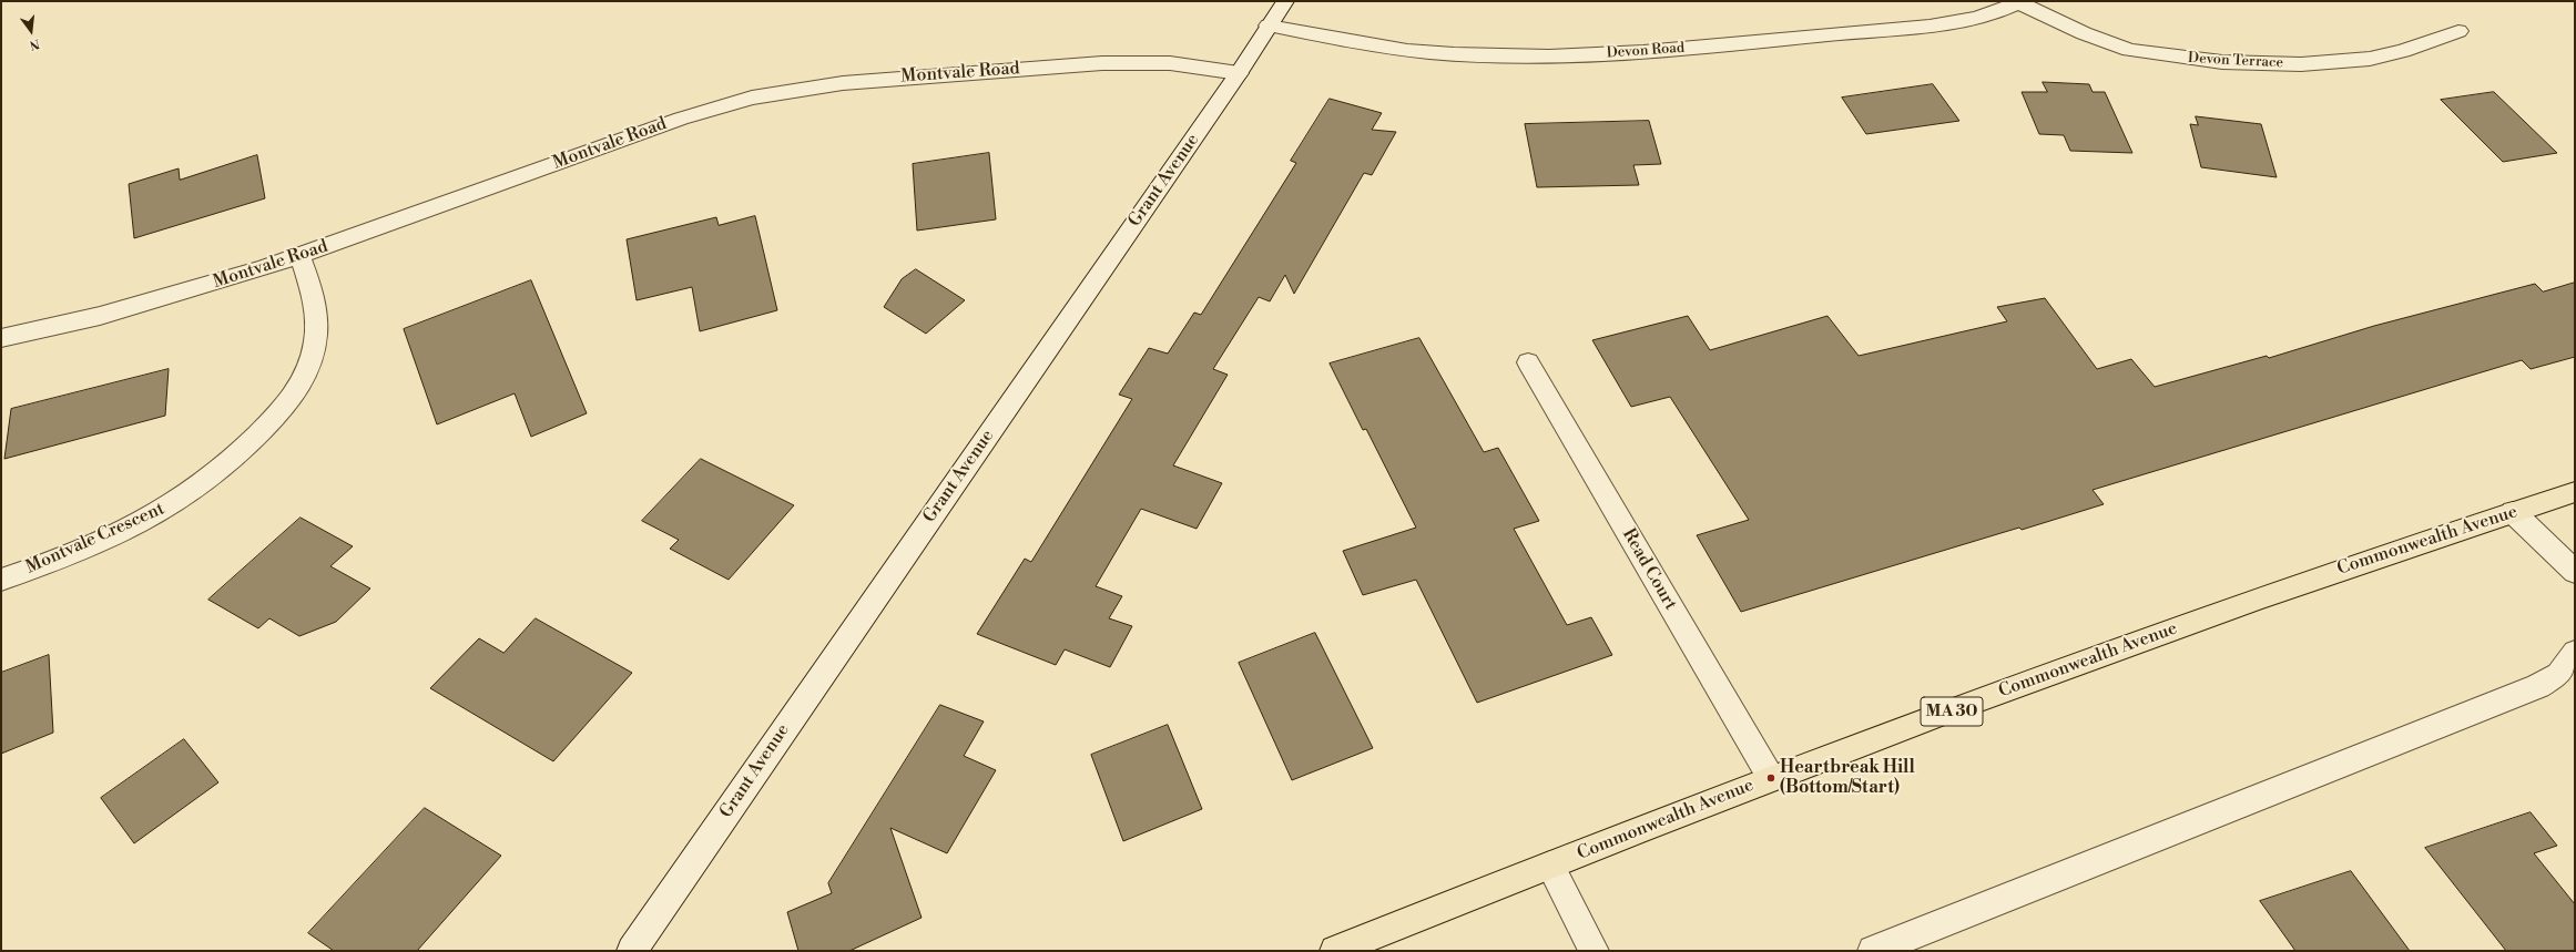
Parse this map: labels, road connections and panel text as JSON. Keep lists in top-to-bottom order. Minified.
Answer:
{"streets":{"main road":["Commonwealth Avenue","MA 30"],"street":["Devon Road","Devon Terrace","Montvale Road","Grant Avenue","Montvale Crescent","Read Court"]},"crossings":[["Devon Road","Devon Terrace"],["Devon Road","Grant Avenue"],["Montvale Road","Grant Avenue"],["Montvale Road","Montvale Crescent"],["Commonwealth Avenue","Read Court"]],"places":["Heartbreak Hill (Bottom/Start)"],"north":"bottom"}
